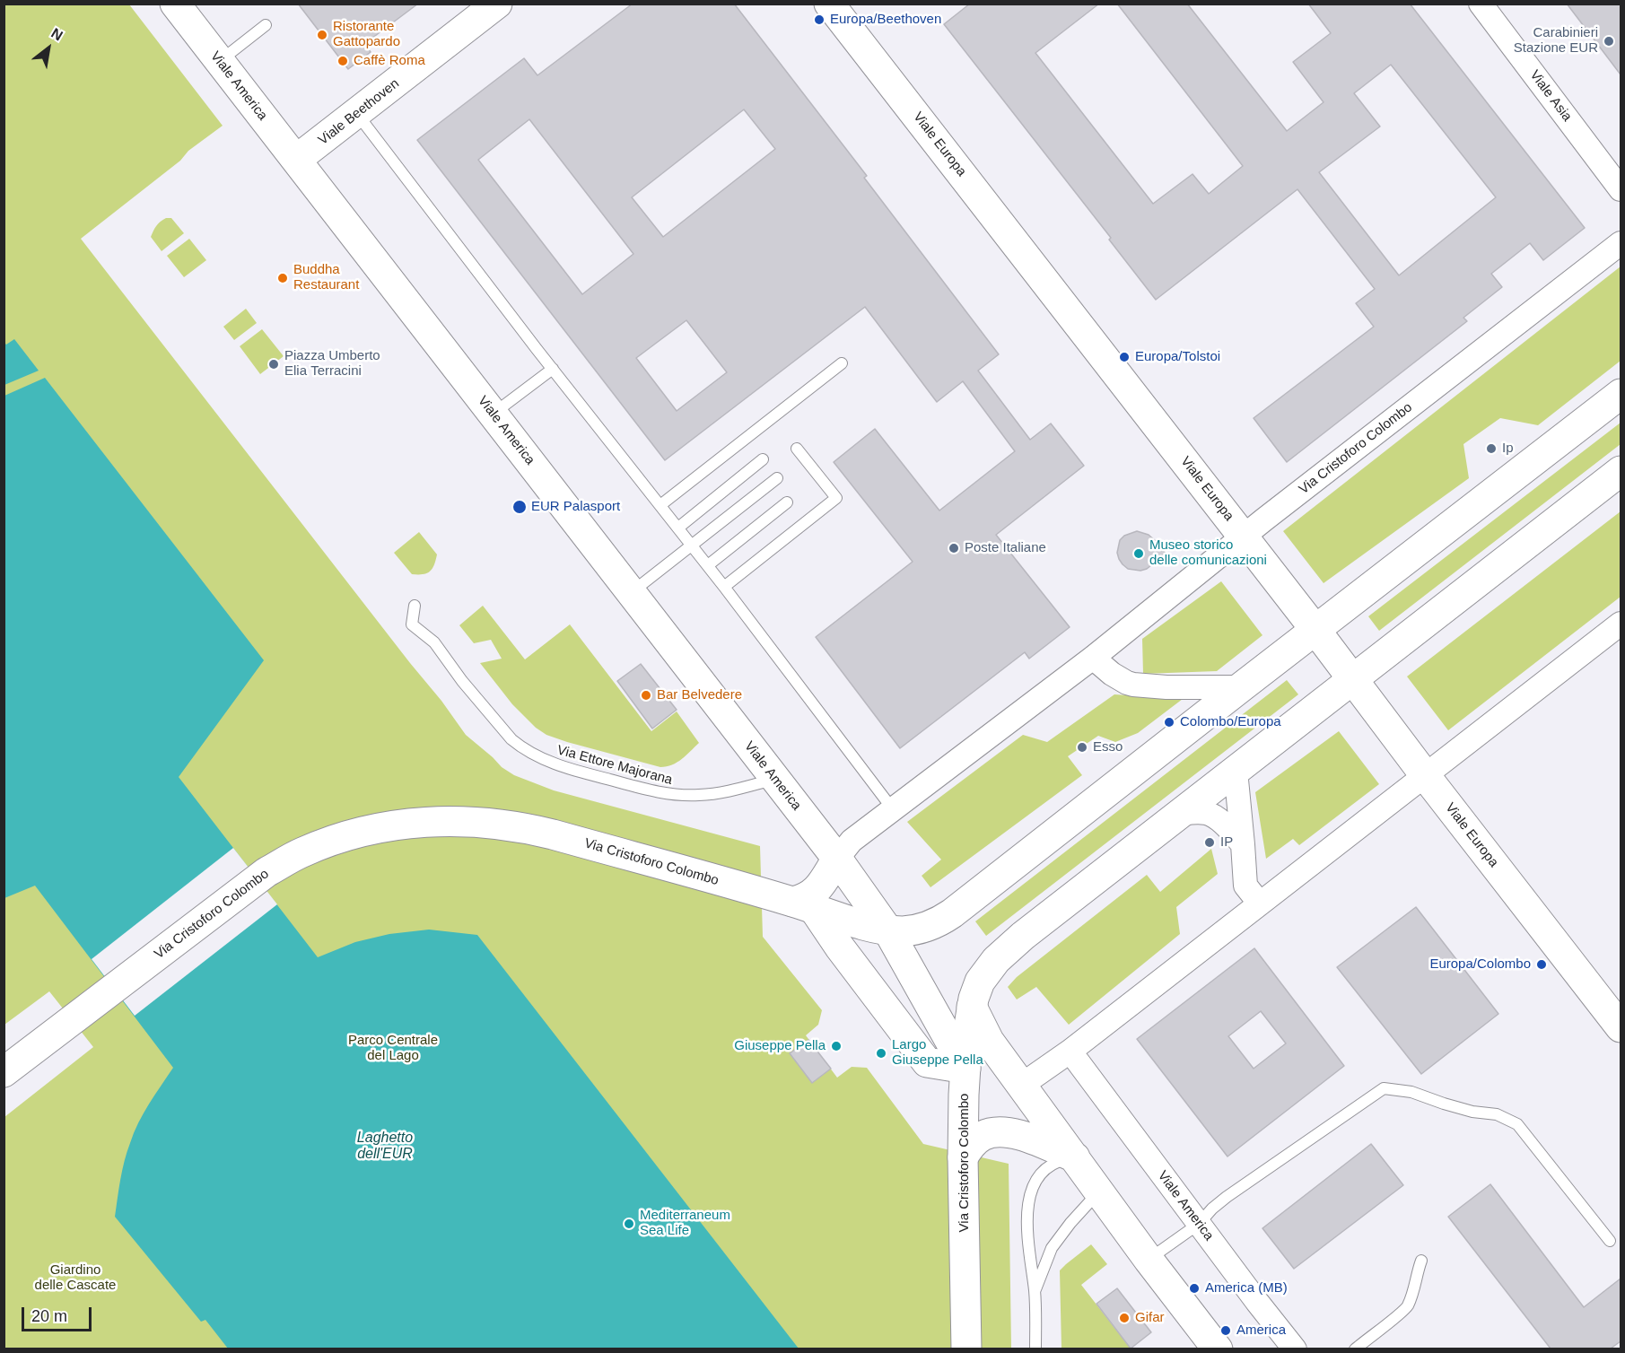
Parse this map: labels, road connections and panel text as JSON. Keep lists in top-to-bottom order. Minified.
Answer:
{"streets":{"street":["Viale America","Viale Asia","Viale Beethoven","Viale Europa","Via Cristoforo Colombo"],"lane":["Via Ettore Majorana"]},"crossings":[["Viale America","Viale Beethoven"],["Viale America","Via Cristoforo Colombo"],["Viale America","Via Ettore Majorana"],["Viale Europa","Via Cristoforo Colombo"]],"water":["Laghetto dell'EUR"],"parks":["Parco Centrale del Lago","Giardino delle Cascate"],"places":["Europa/Beethoven","Ristorante Gattopardo","Carabinieri Stazione EUR","Caffè Roma","Buddha Restaurant","Europa/Tolstoi","Piazza Umberto Elia Terracini","Ip","EUR Palasport","Poste Italiane","Museo storico delle comunicazioni","Bar Belvedere","Colombo/Europa","Esso","IP","Europa/Colombo","Giuseppe Pella","Largo Giuseppe Pella","Mediterraneum Sea Life","America (MB)","Gifar","America"],"scale_bar":"20 m","north":"top right"}
